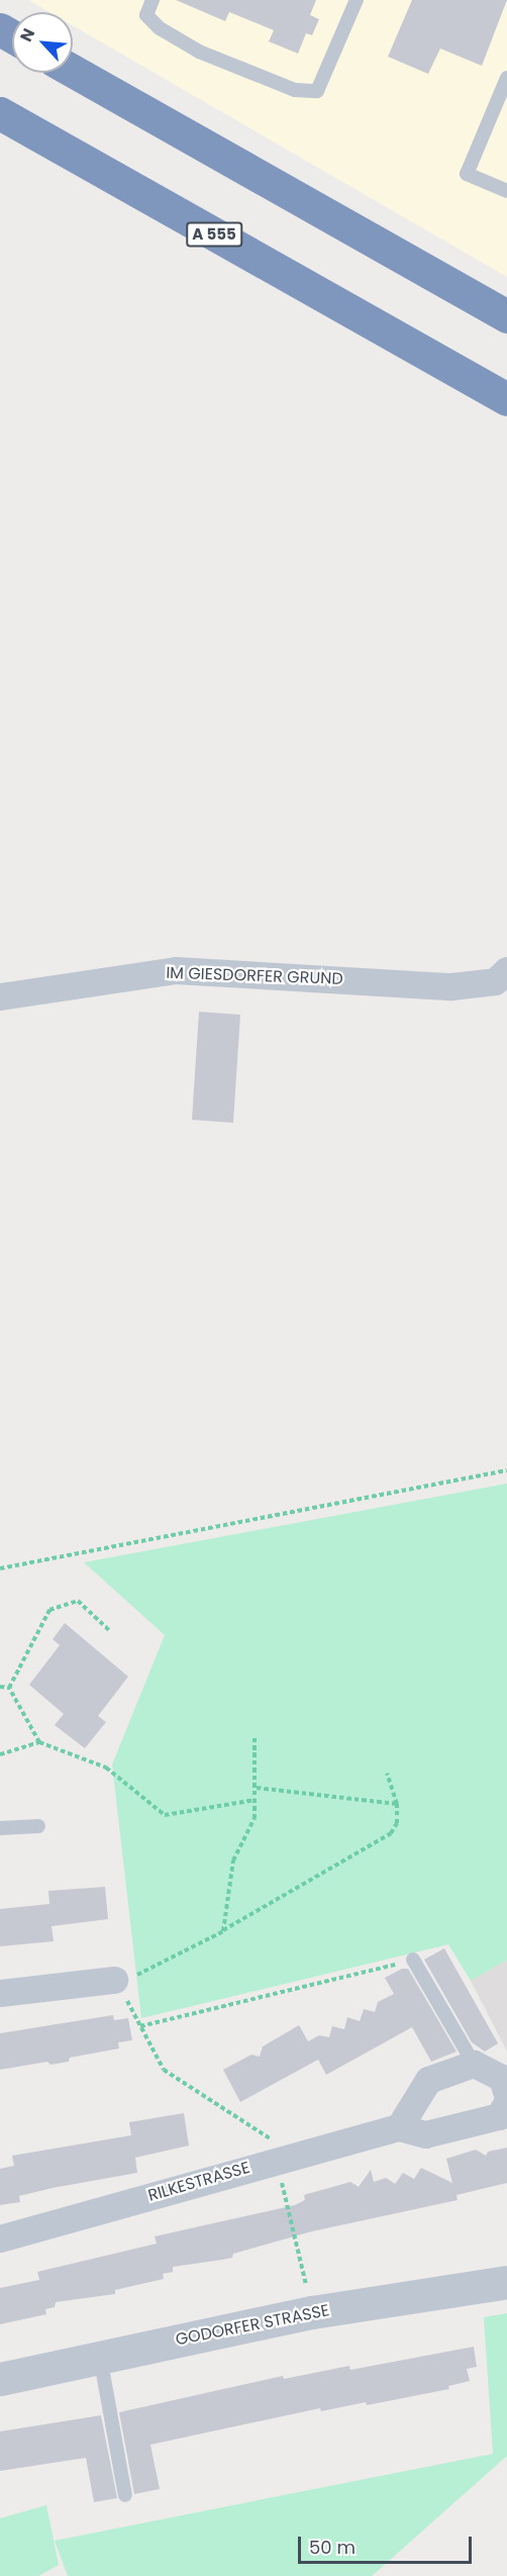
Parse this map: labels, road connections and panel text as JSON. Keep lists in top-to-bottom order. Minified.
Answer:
{"streets":{"highway":["A 555"],"street":["IM GIESDORFER GRUND","RILKESTRASSE","GODORFER STRASSE"]},"scale_bar":"50 m","north":"top left"}
